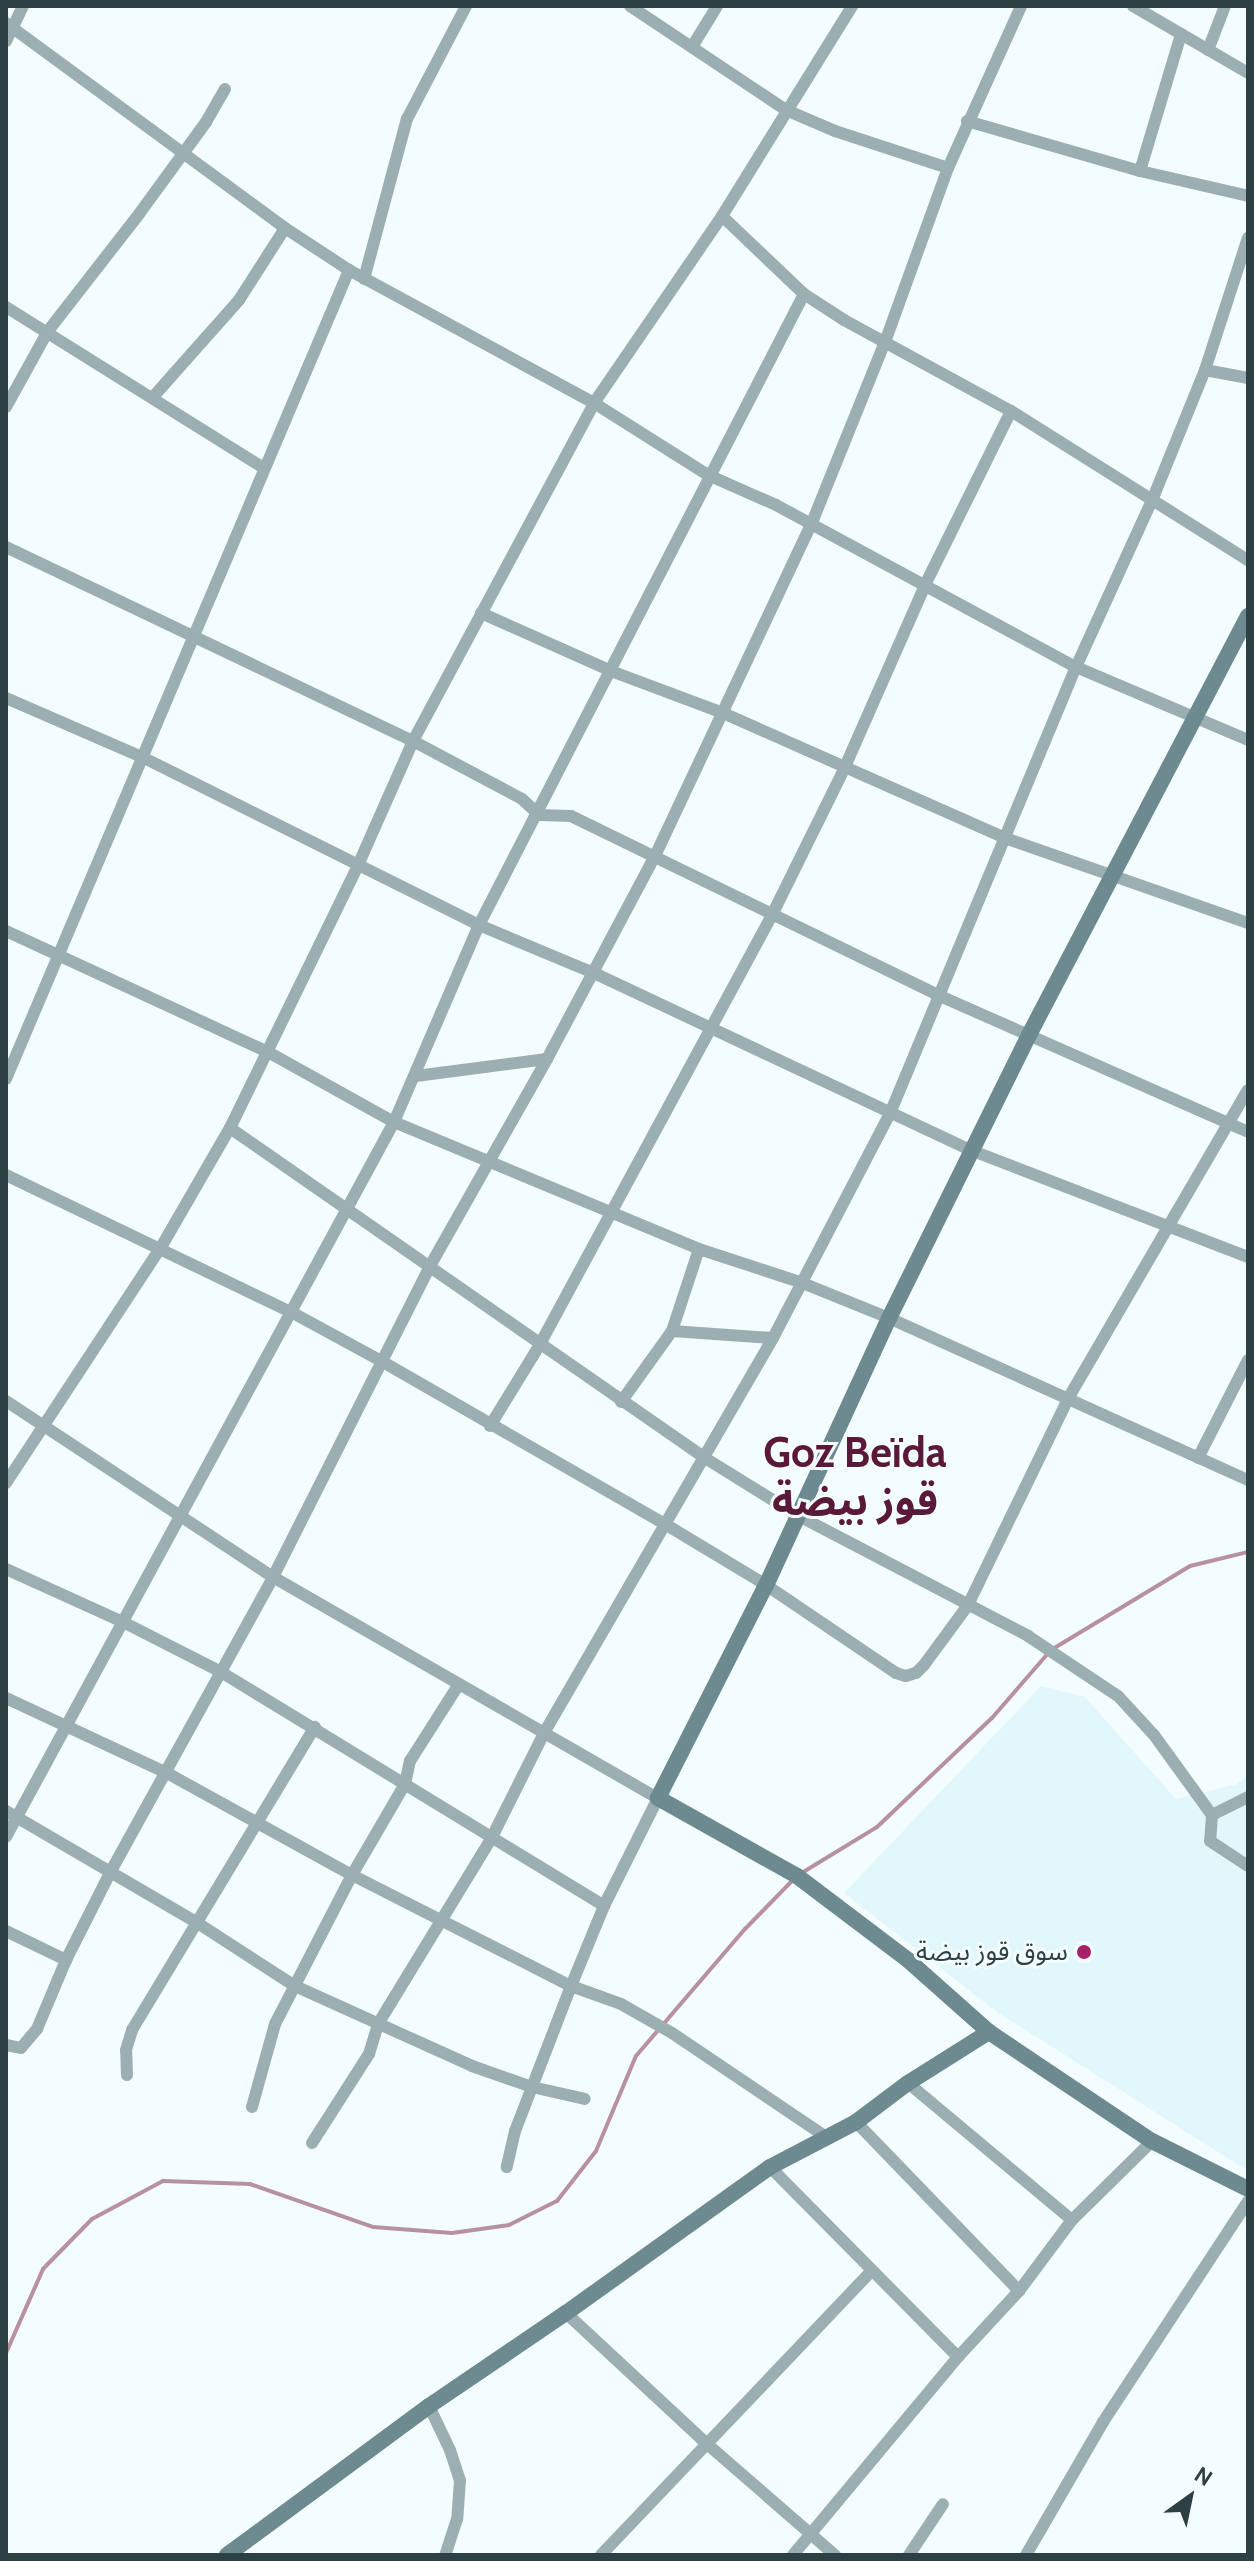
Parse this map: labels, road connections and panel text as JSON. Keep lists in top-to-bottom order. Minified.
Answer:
{"districts":["Goz Beïda قوز بيضة"],"places":["سوق قوز بيضة"],"north":"top right"}
